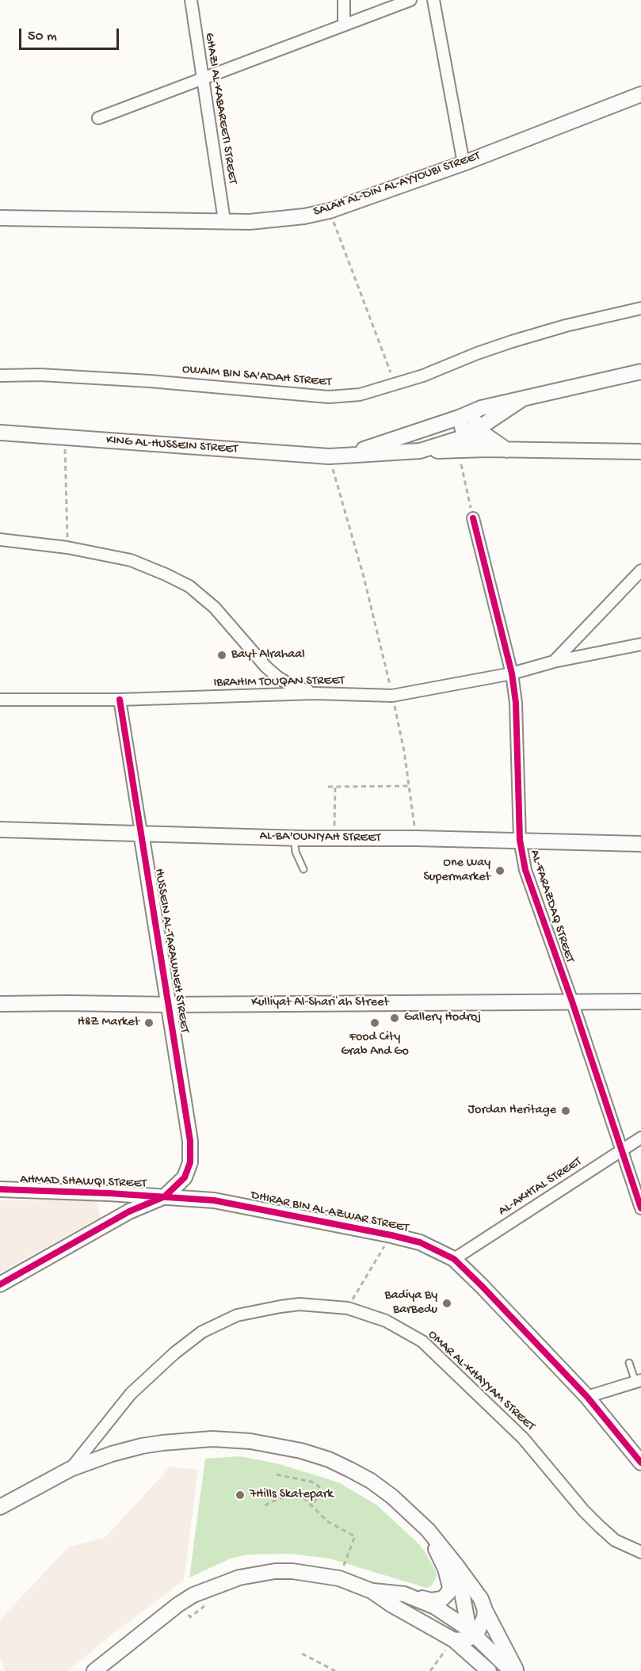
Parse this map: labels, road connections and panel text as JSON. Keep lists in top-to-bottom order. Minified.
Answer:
{"streets":{"street":["GHAZI AL-KABAREETI STREET","SALAH AL-DIN AL-AYYOUBI STREET","OWAIM BIN SA'ADAH STREET","KING AL-HUSSEIN STREET","IBRAHIM TOUQAN STREET","AL-BA'OUNIYAH STREET","AL-FARAZDAQ STREET","HUSSEIN AL-TARAWNEH STREET","Kulliyat Al-Shariʻah Street","AHMAD SHAWQI STREET","AL-AKHTAL STREET","DHIRAR BIN AL-AZWAR STREET","OMAR AL-KHAYYAM STREET"]},"crossings":[["GHAZI AL-KABAREETI STREET","SALAH AL-DIN AL-AYYOUBI STREET"],["IBRAHIM TOUQAN STREET","AL-FARAZDAQ STREET"],["IBRAHIM TOUQAN STREET","HUSSEIN AL-TARAWNEH STREET"],["AL-BA'OUNIYAH STREET","AL-FARAZDAQ STREET"],["AL-BA'OUNIYAH STREET","HUSSEIN AL-TARAWNEH STREET"],["AL-FARAZDAQ STREET","Kulliyat Al-Shariʻah Street"],["AL-FARAZDAQ STREET","AL-AKHTAL STREET"],["HUSSEIN AL-TARAWNEH STREET","Kulliyat Al-Shariʻah Street"],["HUSSEIN AL-TARAWNEH STREET","AHMAD SHAWQI STREET"],["HUSSEIN AL-TARAWNEH STREET","DHIRAR BIN AL-AZWAR STREET"],["AHMAD SHAWQI STREET","DHIRAR BIN AL-AZWAR STREET"],["AL-AKHTAL STREET","DHIRAR BIN AL-AZWAR STREET"]],"places":["Bayt Alrahaal","One Way Supermarket","Gallery Hodroj","H&Z Market","Food City Grab And Go","Jordan Heritage","Badiya By BarBedu","7Hills Skatepark"],"scale_bar":"50 m"}
